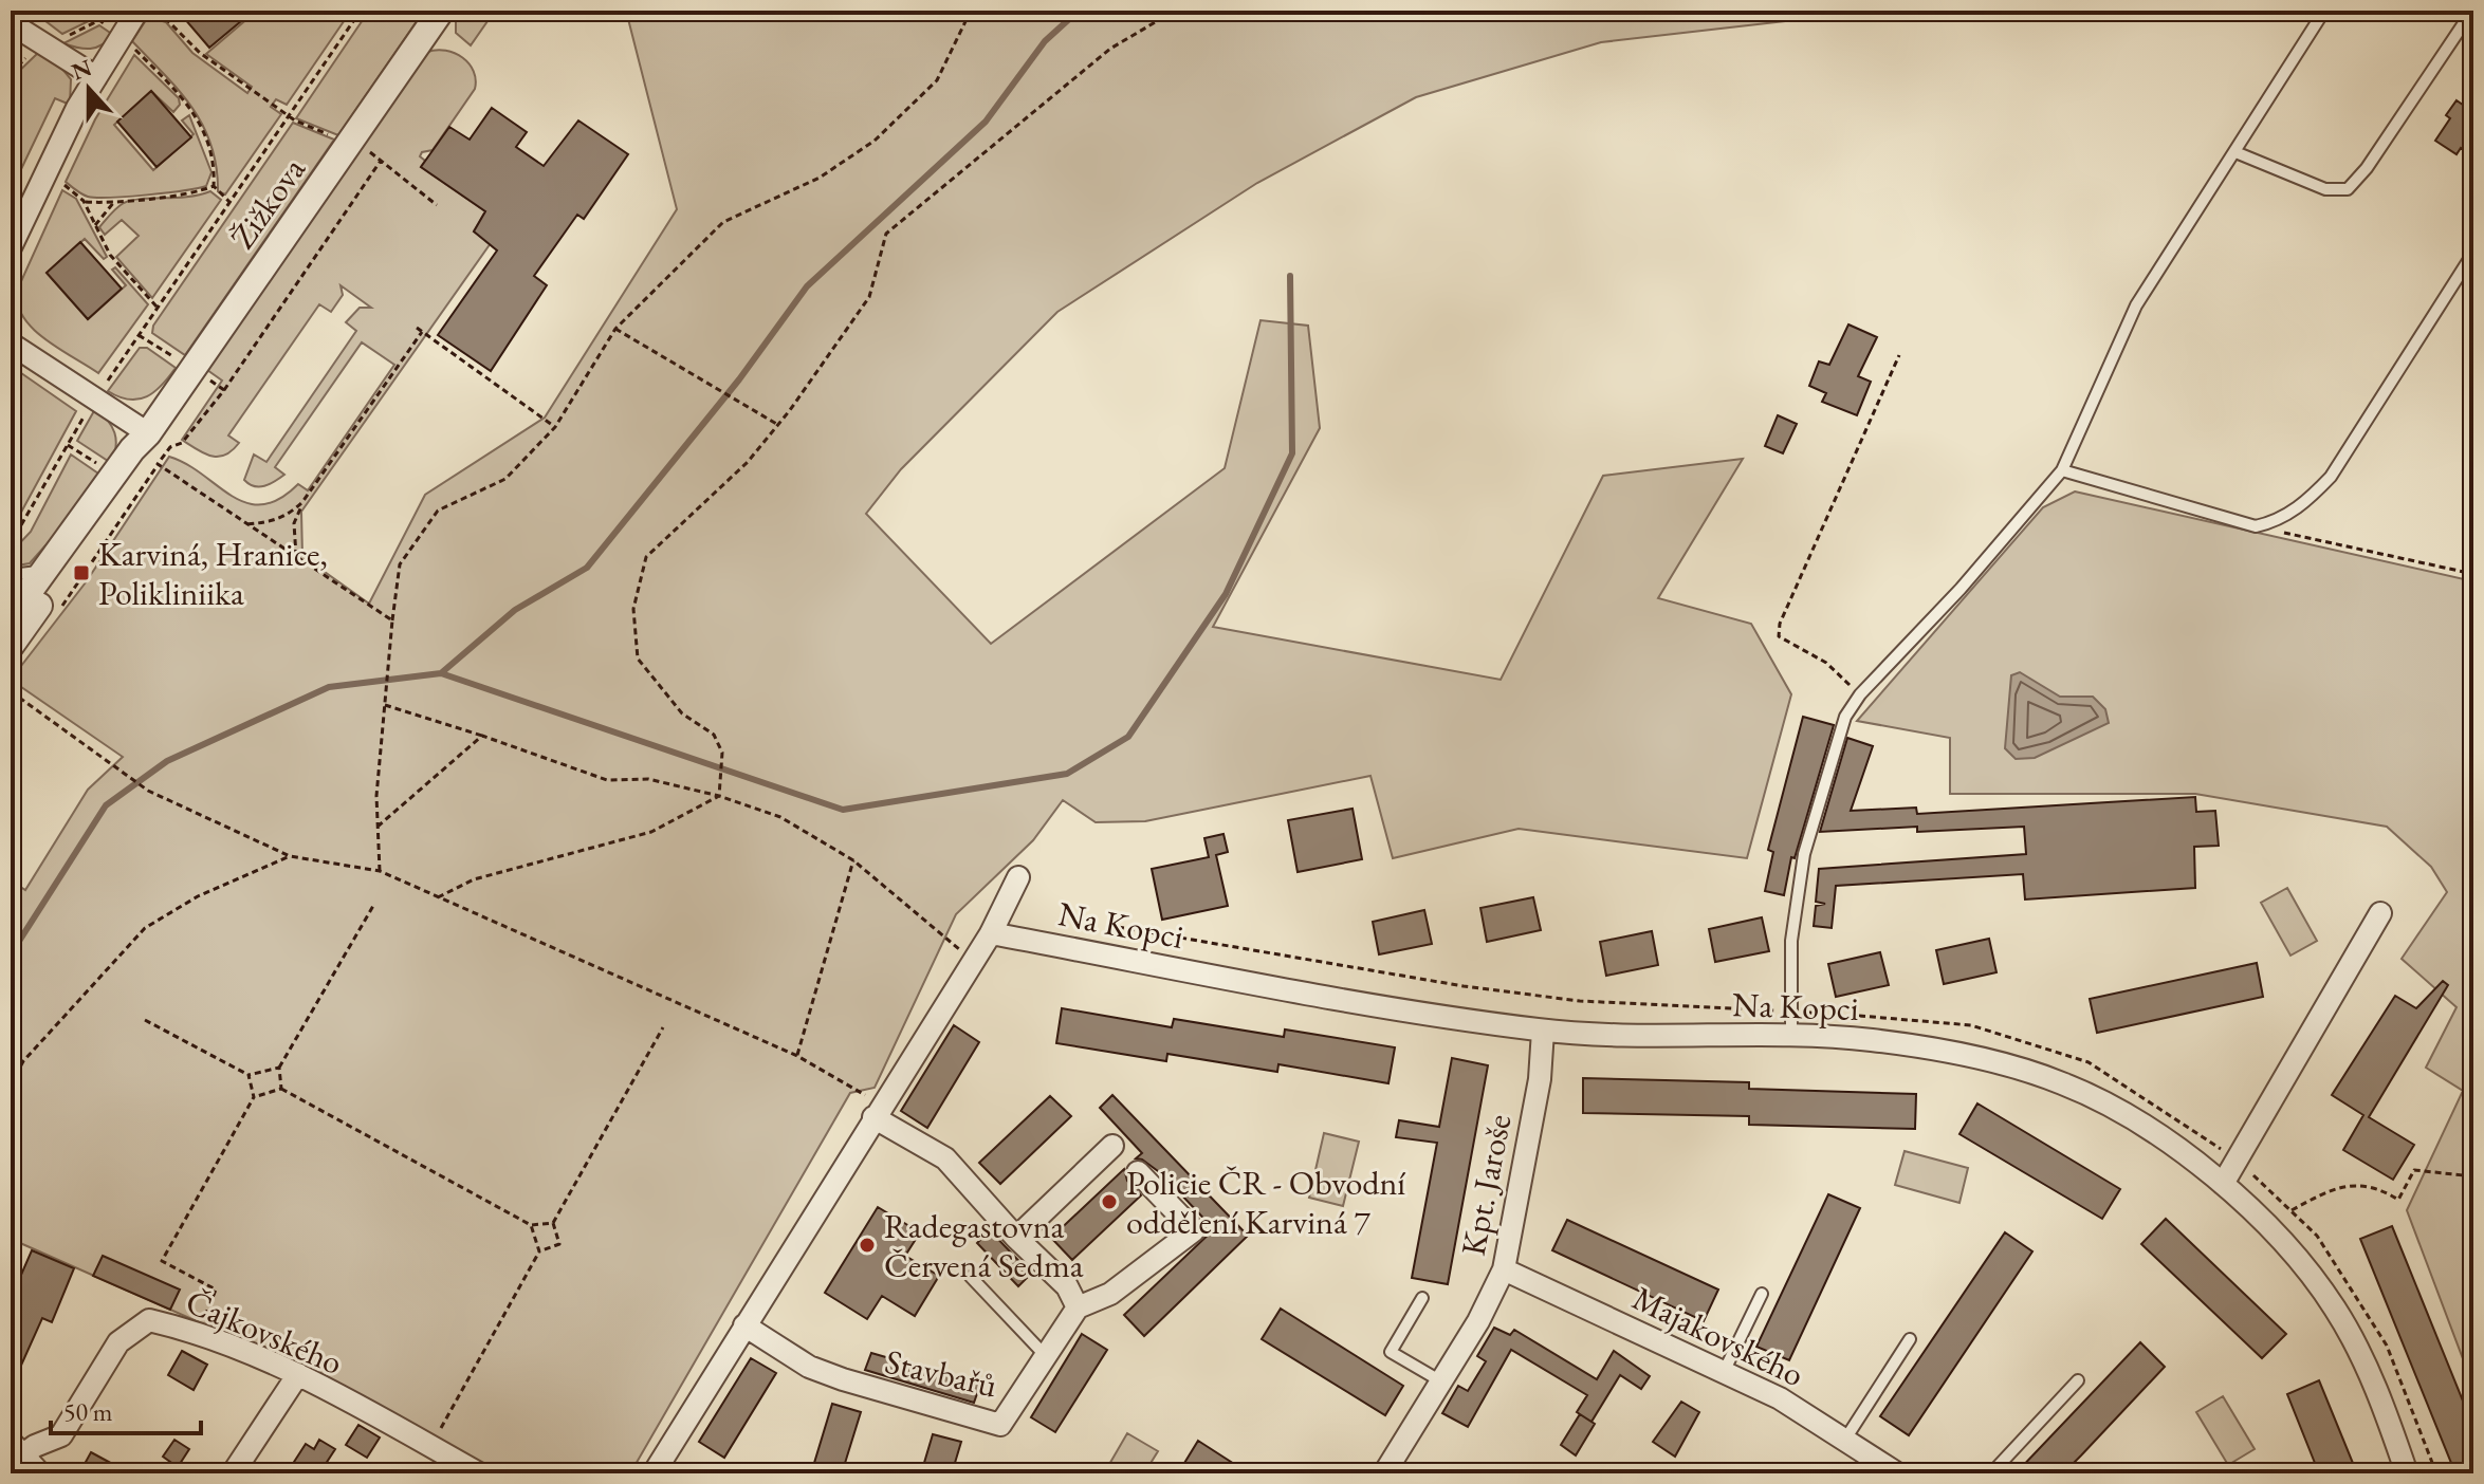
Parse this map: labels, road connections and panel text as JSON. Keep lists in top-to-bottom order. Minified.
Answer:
{"streets":{"street":["Žižkova","Na Kopci","Kpt. Jaroše","Čajkovského","Majakovského","Stavbařů"]},"crossings":[["Na Kopci","Kpt. Jaroše"],["Kpt. Jaroše","Majakovského"]],"places":{"transit":["Karviná, Hranice, Polikliniika"],"other":["Policie ČR - Obvodní oddělení Karviná 7","Radegastovna Červená Sedma"]},"scale_bar":"50 m","north":"top"}
